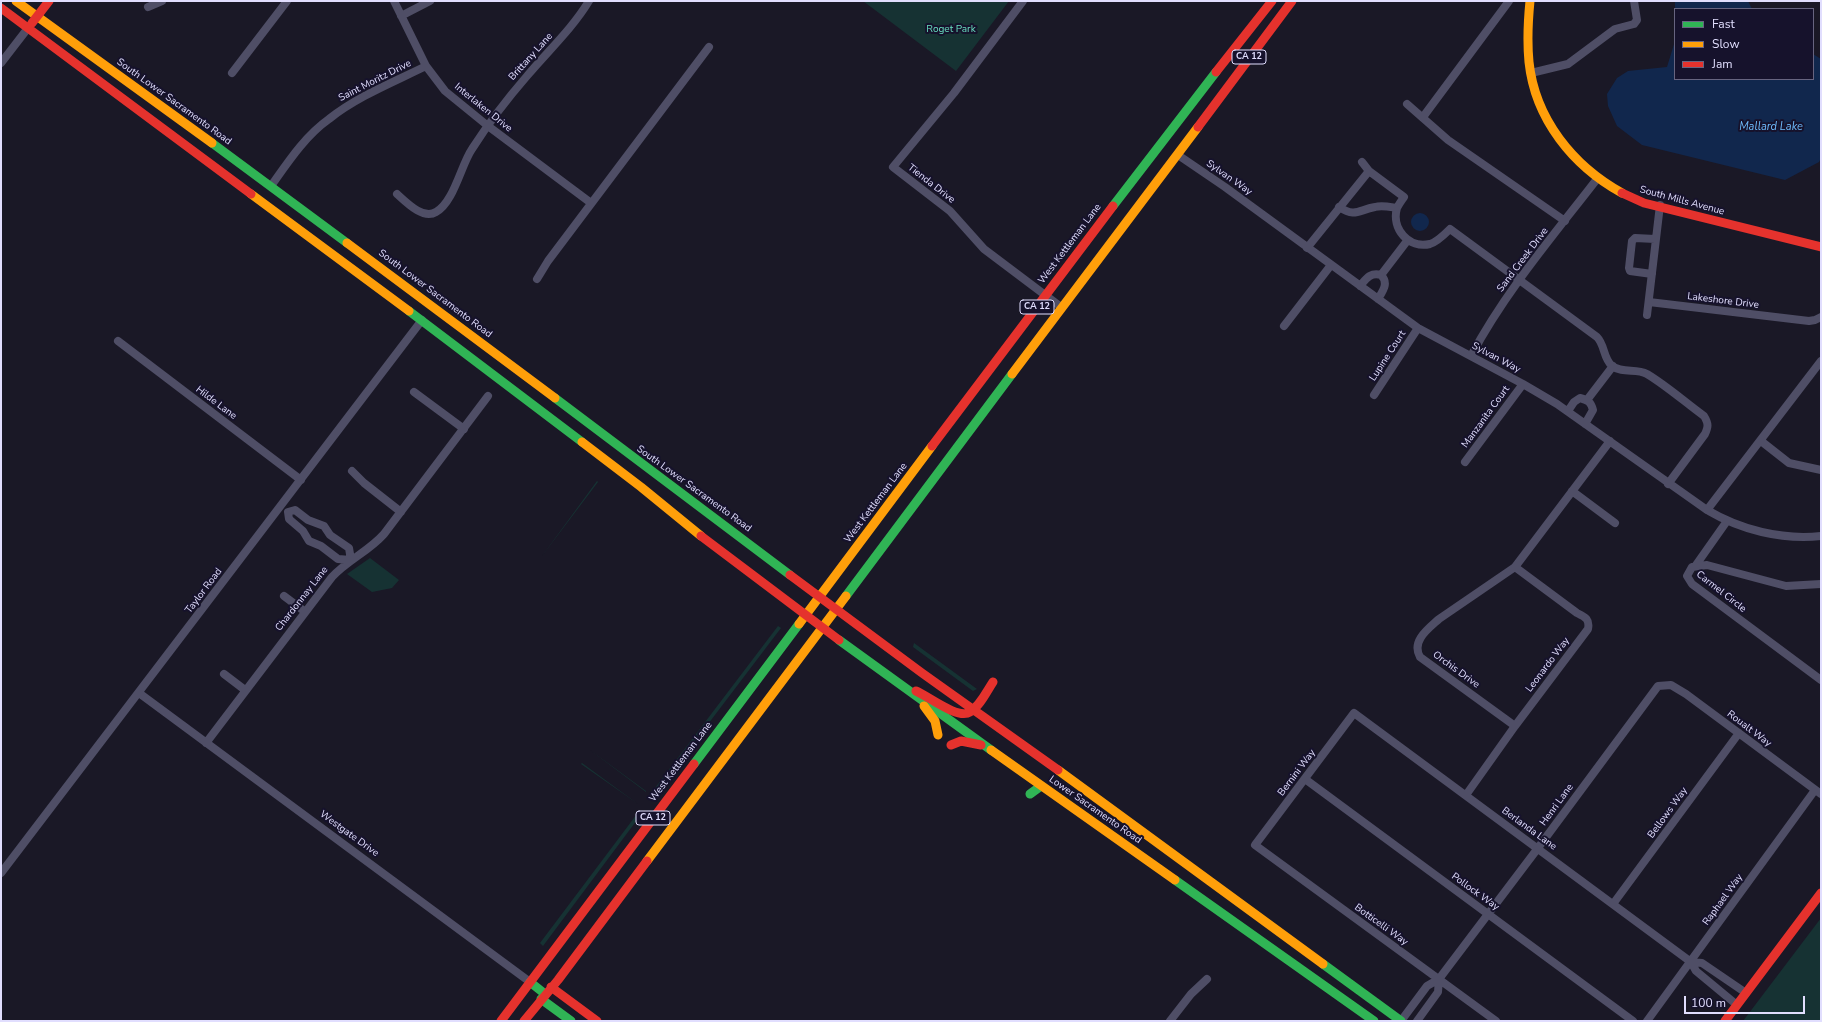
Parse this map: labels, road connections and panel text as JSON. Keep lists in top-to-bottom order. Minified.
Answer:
{"streets":{"main road":["CA 12","South Lower Sacramento Road","South Mills Avenue","West Kettleman Lane","Lower Sacramento Road","Westgate Drive"],"street":["Brittany Lane","Saint Moritz Drive","Interlaken Drive","Sylvan Way","Tienda Drive","Sand Creek Drive","Lakeshore Drive","Lupine Court","Hilde Lane","Manzanita Court","Taylor Road","Carmel Circle","Chardonnay Lane","Leonardo Way","Orchis Drive","Roualt Way","Bernini Way","Henri Lane","Bellows Way","Berlanda Lane","Pollock Way","Raphael Way","Botticelli Way"]},"crossings":[["Brittany Lane","Interlaken Drive"],["CA 12","South Lower Sacramento Road"],["CA 12","Sylvan Way"],["CA 12","Tienda Drive"],["CA 12","Lower Sacramento Road"],["CA 12","Westgate Drive"],["Saint Moritz Drive","South Lower Sacramento Road"],["Saint Moritz Drive","Interlaken Drive"],["South Lower Sacramento Road","West Kettleman Lane"],["South Lower Sacramento Road","Lower Sacramento Road"],["Sylvan Way","Sand Creek Drive"],["Sylvan Way","Lupine Court"],["Sylvan Way","Manzanita Court"],["Tienda Drive","West Kettleman Lane"],["South Mills Avenue","Sand Creek Drive"],["West Kettleman Lane","Lower Sacramento Road"],["West Kettleman Lane","Westgate Drive"],["Hilde Lane","Taylor Road"],["Taylor Road","Westgate Drive"],["Chardonnay Lane","Westgate Drive"],["Leonardo Way","Orchis Drive"],["Leonardo Way","Berlanda Lane"],["Roualt Way","Henri Lane"],["Roualt Way","Bellows Way"],["Roualt Way","Raphael Way"],["Bernini Way","Berlanda Lane"],["Bernini Way","Pollock Way"],["Bernini Way","Botticelli Way"],["Henri Lane","Lower Sacramento Road"],["Henri Lane","Berlanda Lane"],["Henri Lane","Pollock Way"],["Henri Lane","Botticelli Way"],["Bellows Way","Berlanda Lane"],["Berlanda Lane","Raphael Way"]],"water":["Mallard Lake"],"parks":["Roget Park"],"legend":["Fast","Slow","Jam"],"scale_bar":"100 m"}
